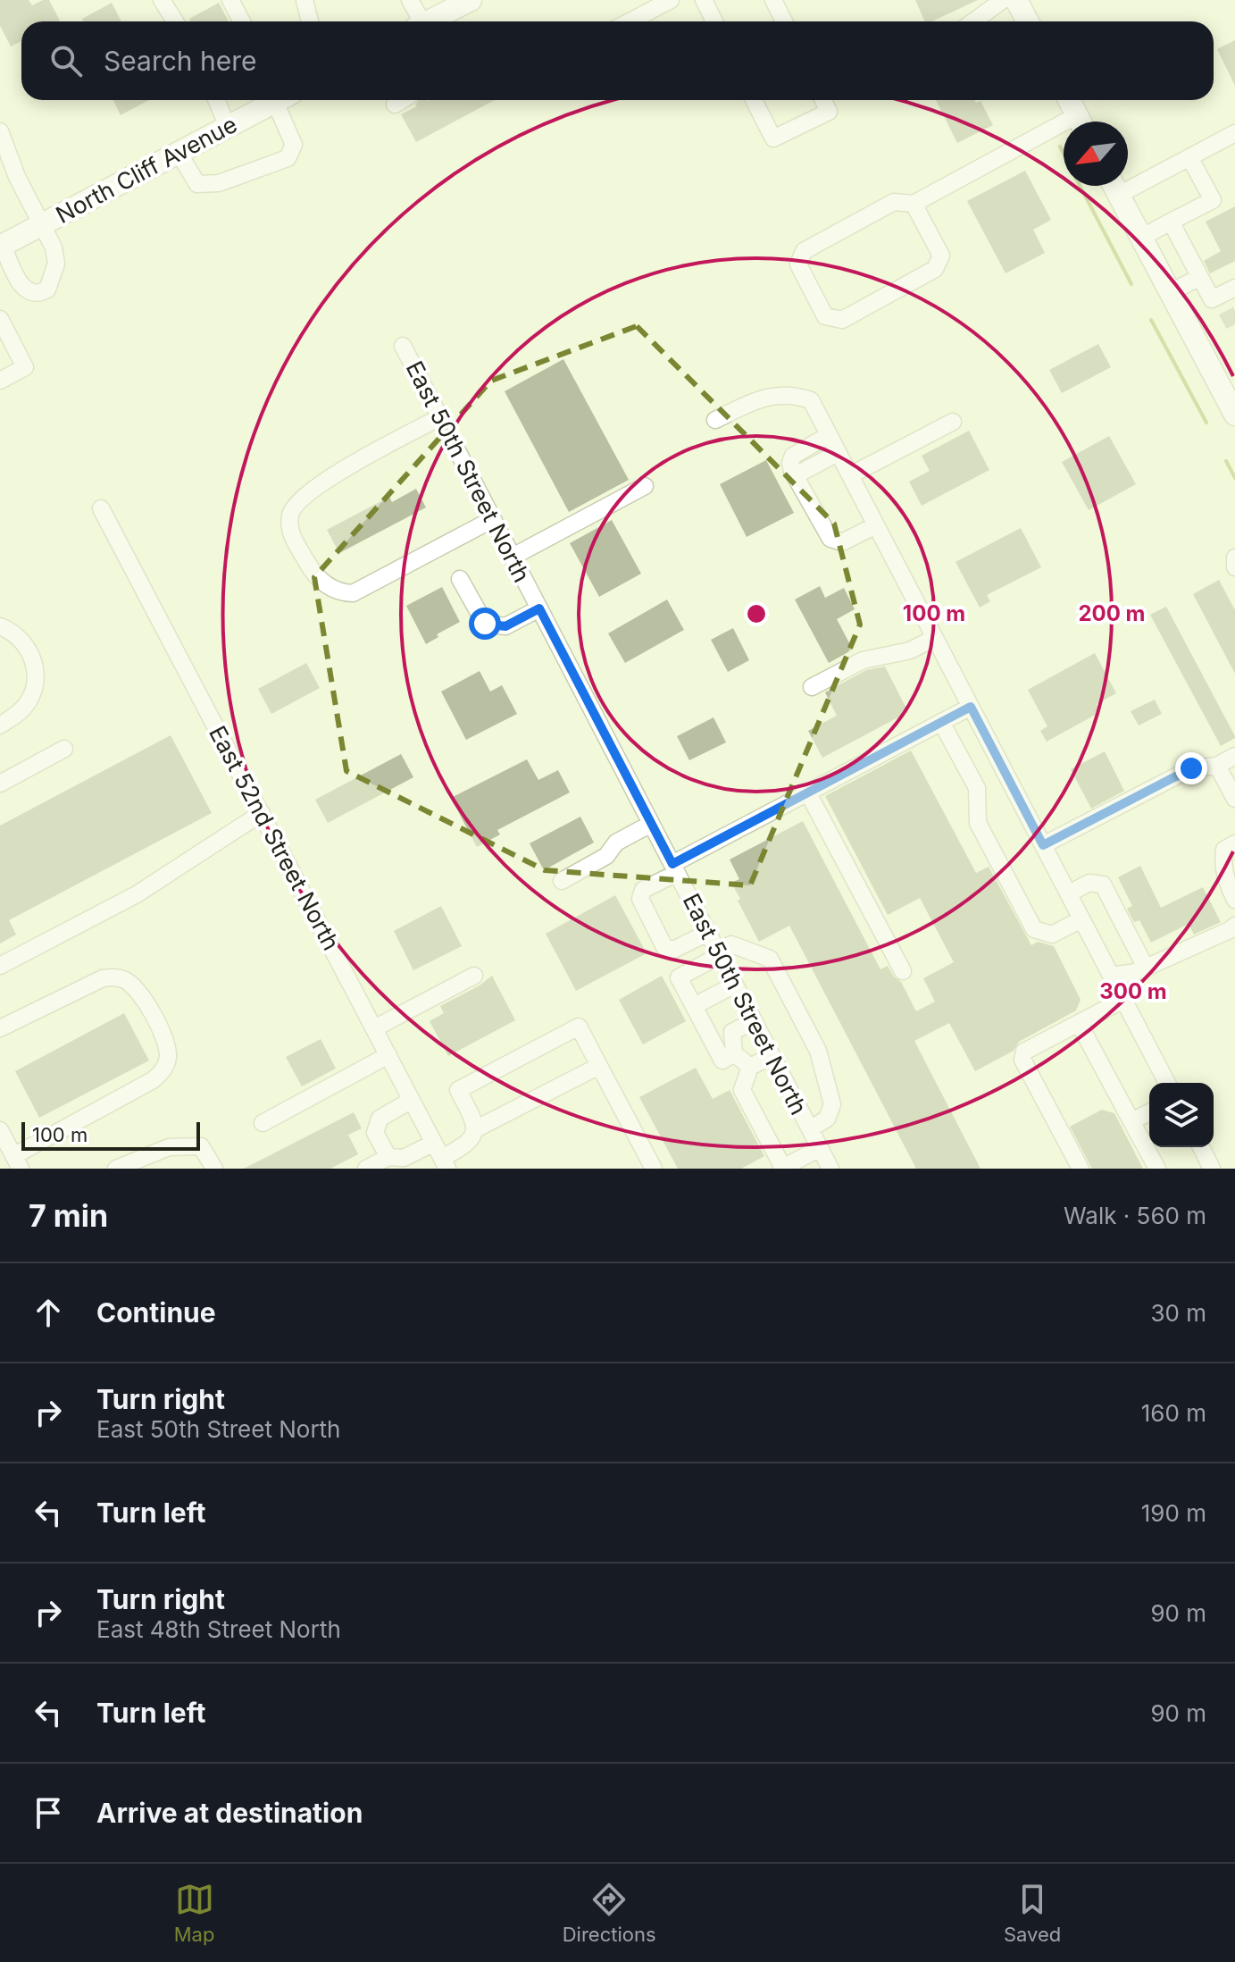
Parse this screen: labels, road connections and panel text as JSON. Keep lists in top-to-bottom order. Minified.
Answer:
{"streets":{"main road":["North Cliff Avenue"],"street":["East 50th Street North","East 52nd Street North"]},"scale_bar":"100 m","north":"bottom left","page":{"search":"Search here","scale":"100 m","heading":["7 min","Walk · 560 m"],"list":[["Continue","30 m"],["Turn right","East 50th Street North","160 m"],["Turn left","190 m"],["Turn right","East 48th Street North","90 m"],["Turn left","90 m"],"Arrive at destination"],"nav":["Map","Directions","Saved"]},"rings":["100 m","200 m","300 m"]}
